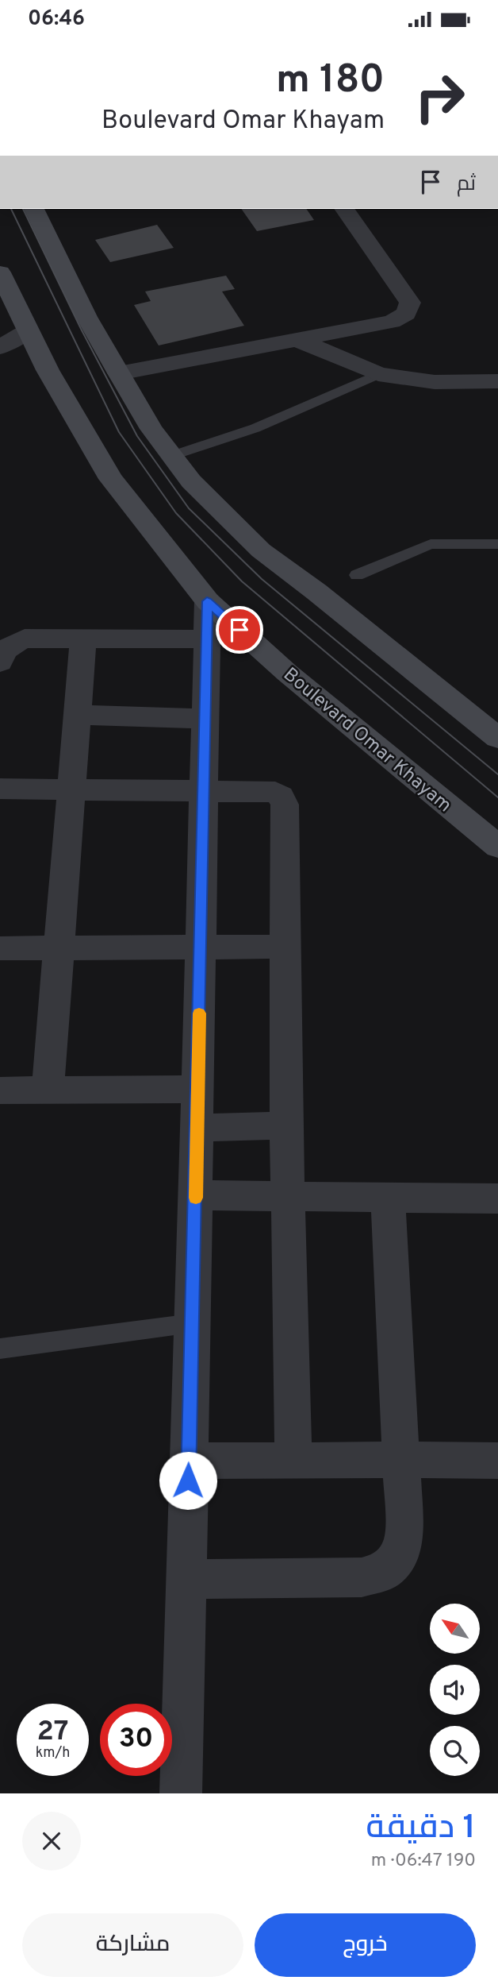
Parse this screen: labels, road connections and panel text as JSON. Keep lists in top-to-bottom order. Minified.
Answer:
{"streets":{"street":["Boulevard Omar Khayam"]},"north":"top left","page":{"status":"06:46","turn":["180 m","Boulevard Omar Khayam"],"then":"ثم","speed":"27 km/h","limit":"30","heading":["1 دقيقة","190 m · 06:47"],"buttons":["خروج","مشاركة"]}}
